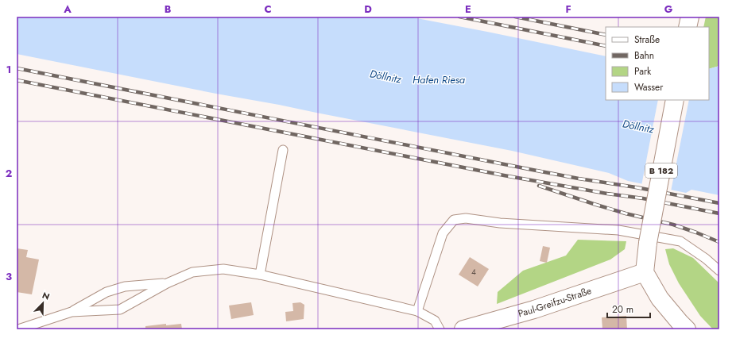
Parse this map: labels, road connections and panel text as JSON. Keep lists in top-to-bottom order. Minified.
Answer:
{"streets":{"main road":["B 182","Paul-Greifzu-Straße"]},"crossings":[["B 182","Paul-Greifzu-Straße"]],"water":["Döllnitz","Hafen Riesa"],"house_numbers":["4"],"legend":["Straße","Bahn","Park","Wasser"],"scale_bar":"20 m","north":"top right","grid":{"columns":["A","B","C","D","E","F","G"],"rows":["1","2","3"]}}
